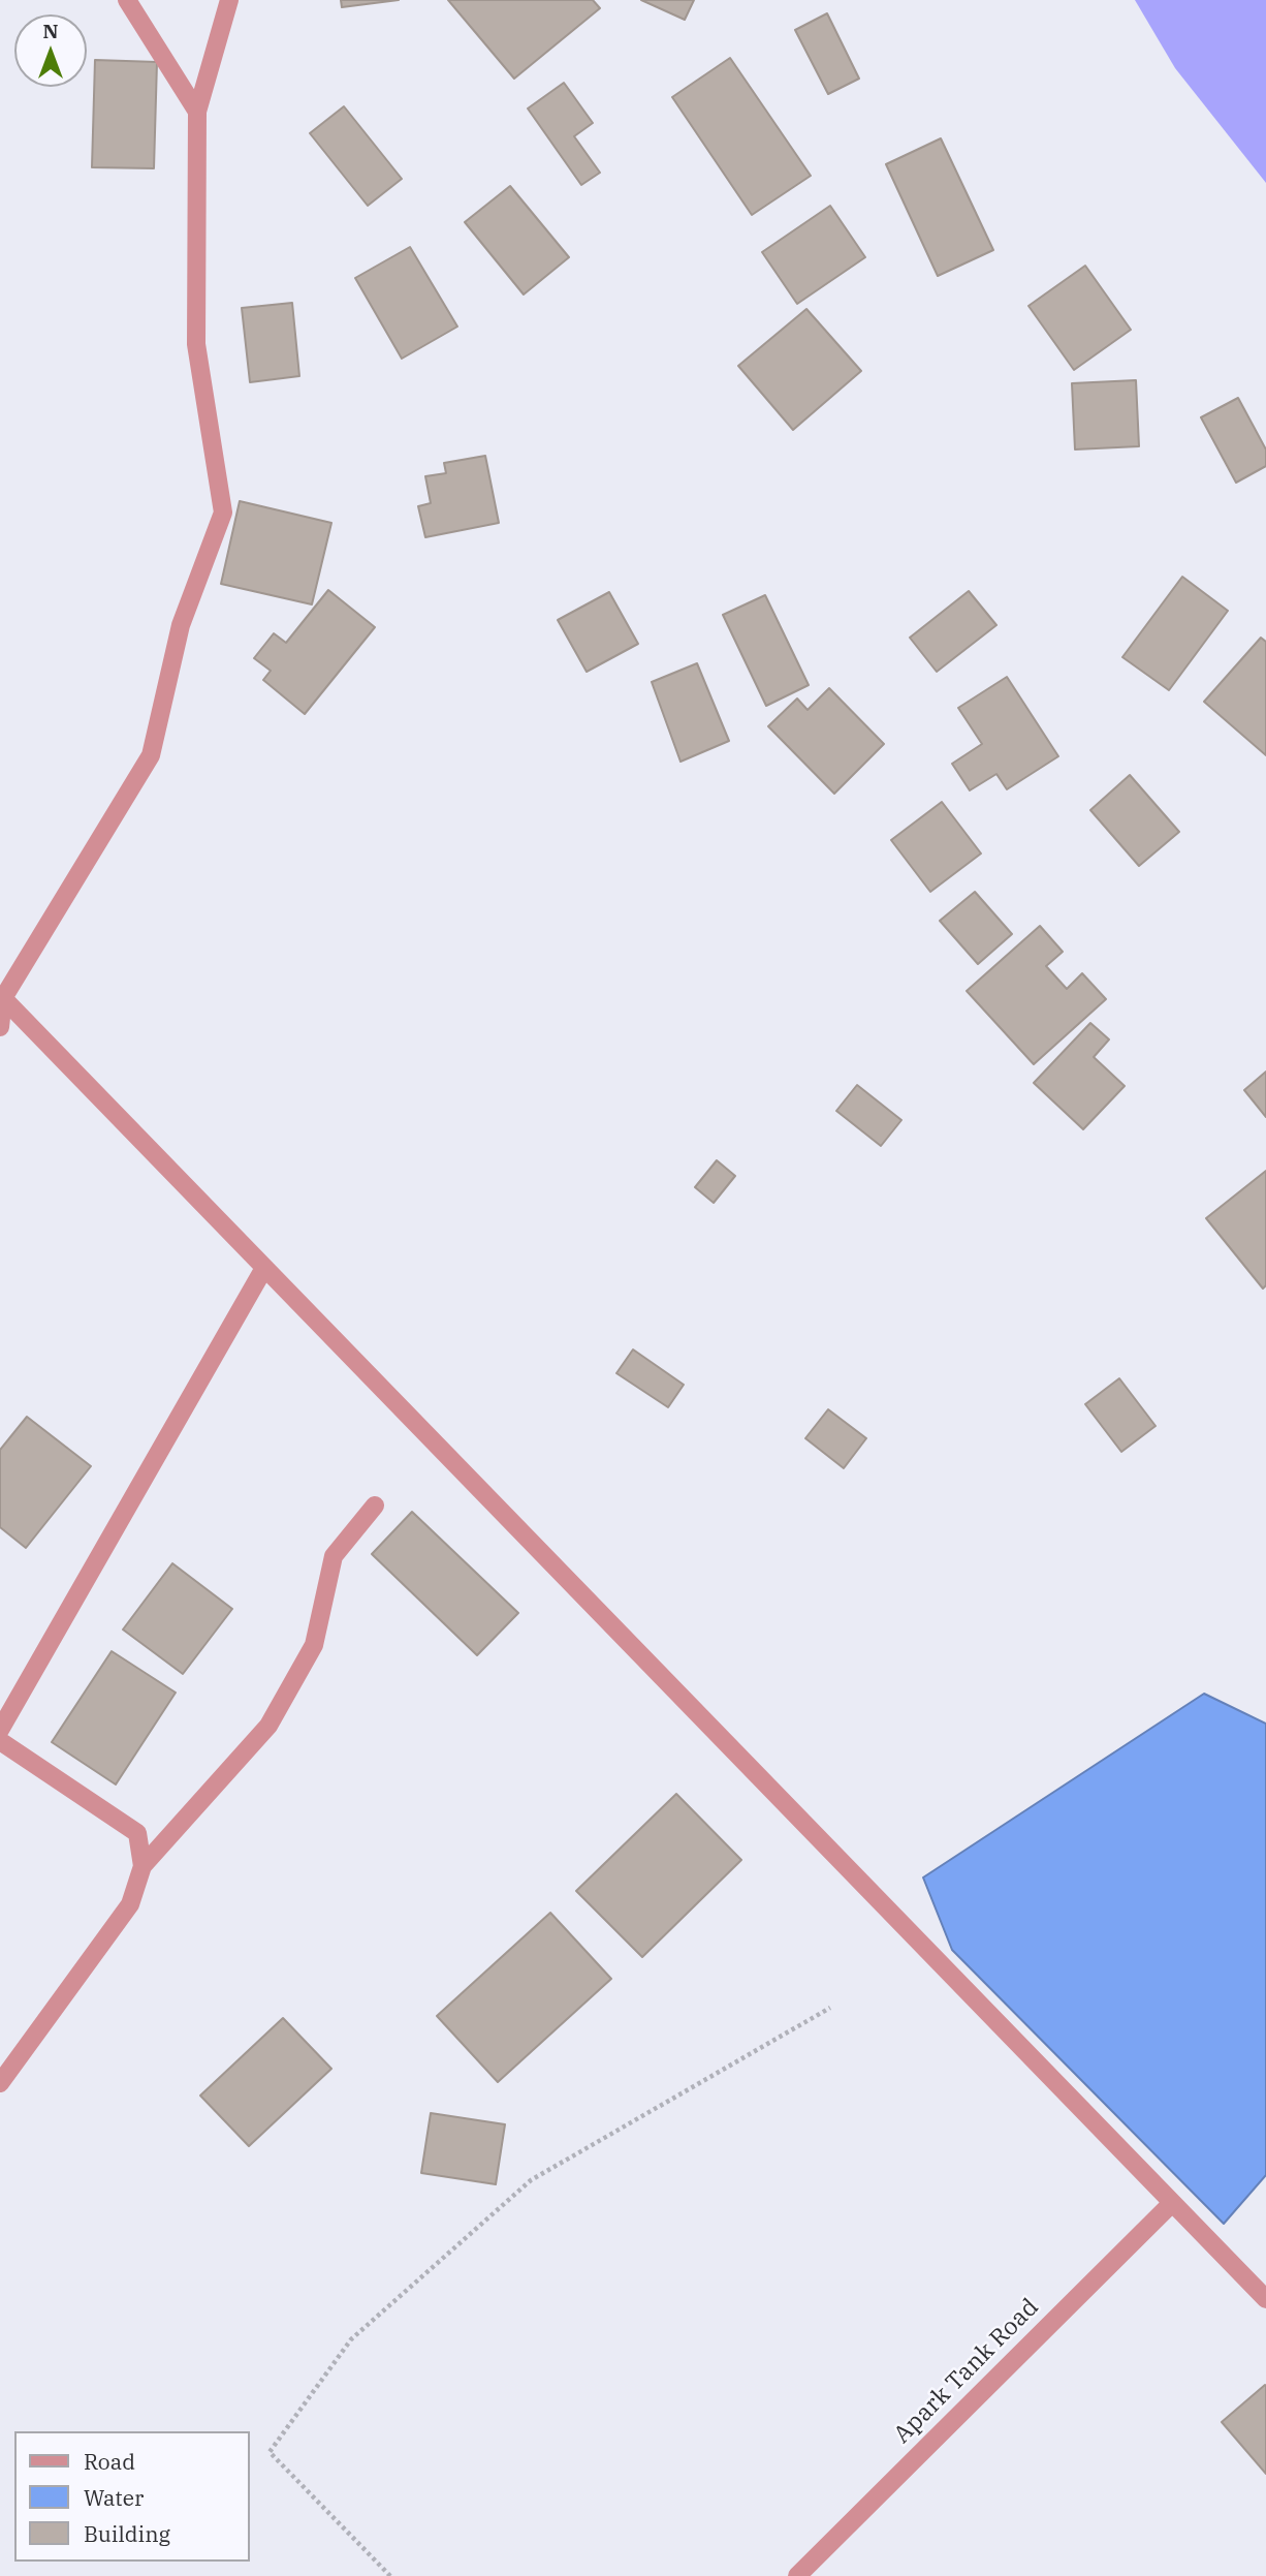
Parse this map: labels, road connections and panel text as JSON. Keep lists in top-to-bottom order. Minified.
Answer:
{"streets":{"street":["Apark Tank Road"]},"legend":["Road","Water","Building"],"north":"top"}
